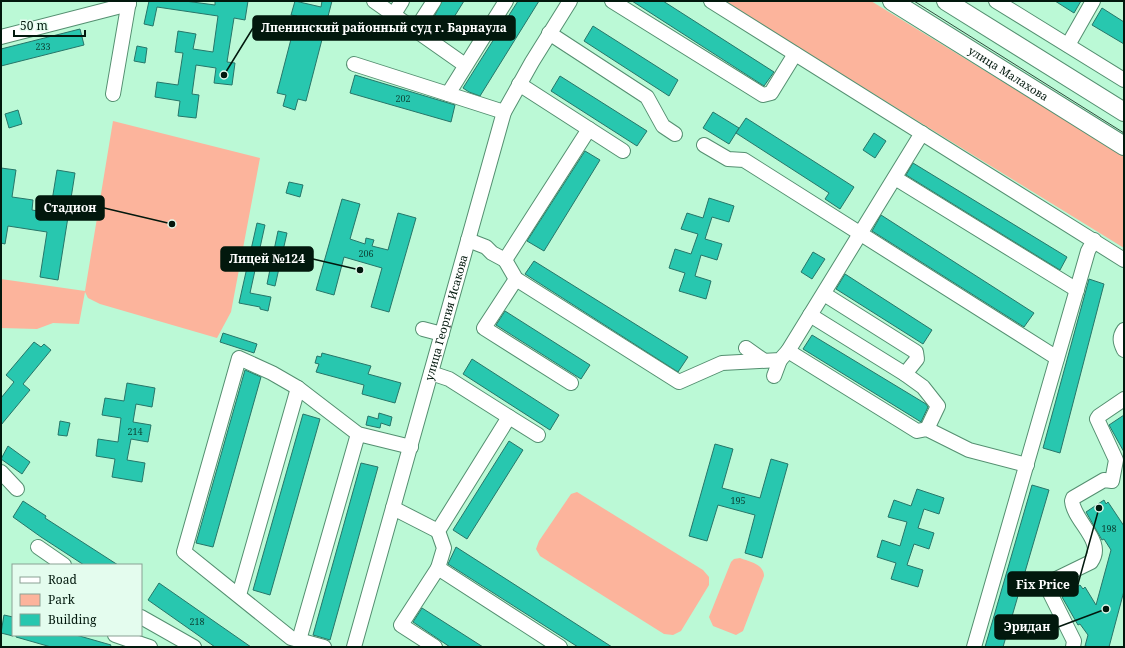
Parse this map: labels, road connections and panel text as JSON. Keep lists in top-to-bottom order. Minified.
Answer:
{"streets":{"main road":["улица Малахова"],"street":["улица Георгия Исакова"]},"places":["Лпенинский районный суд г. Барнаула","Стадион","Лицей №124","Fix Price","Эридан"],"house_numbers":["233","202","206","214","195","198","218"],"legend":["Road","Park","Building"],"scale_bar":"50 m"}
